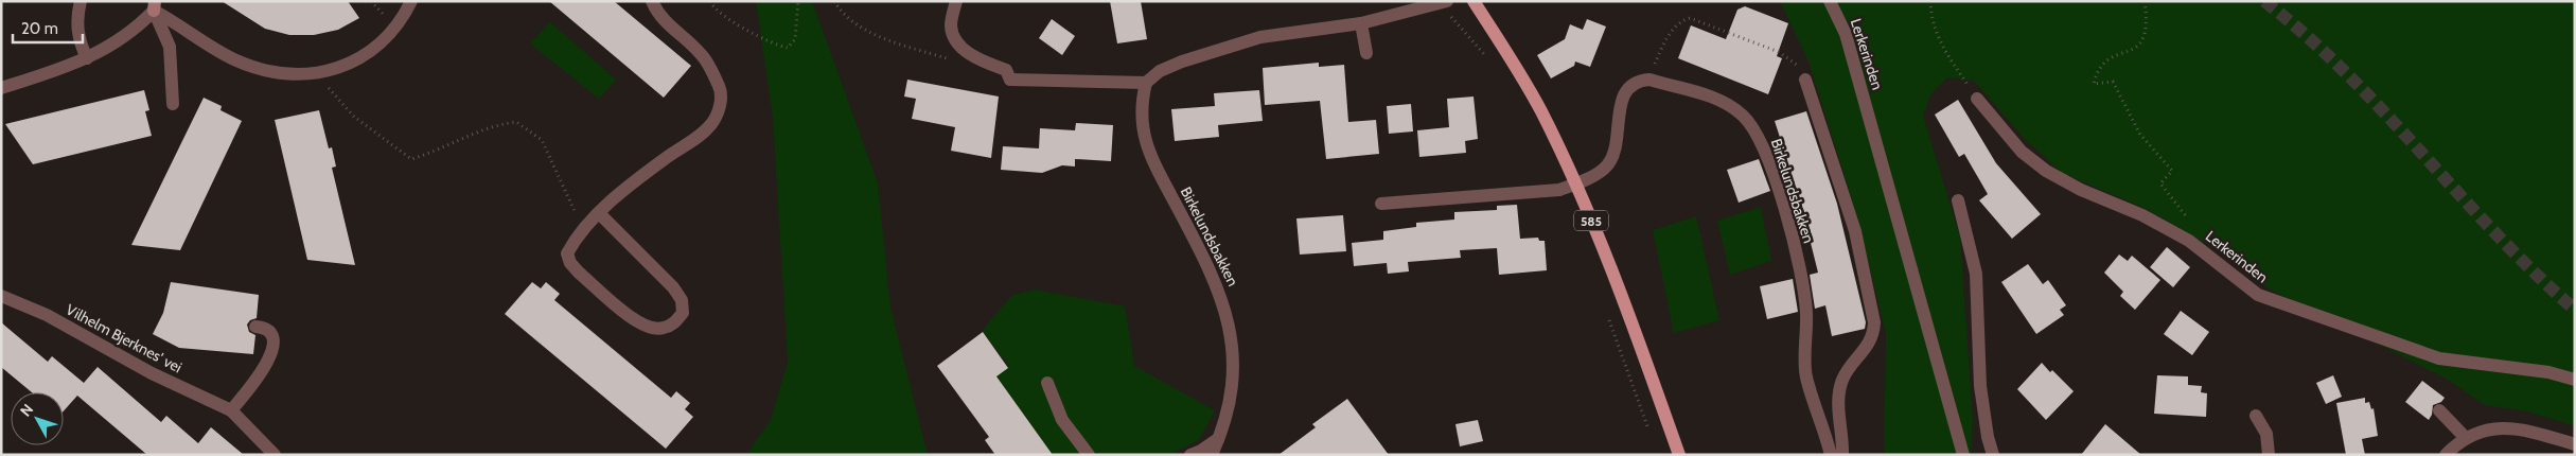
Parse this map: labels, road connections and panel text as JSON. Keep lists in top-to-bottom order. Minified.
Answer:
{"streets":{"main road":["585"],"street":["Lerkerinden","Birkelundsbakken","Vilhelm Bjerknes' vei"]},"scale_bar":"20 m","north":"top left"}
